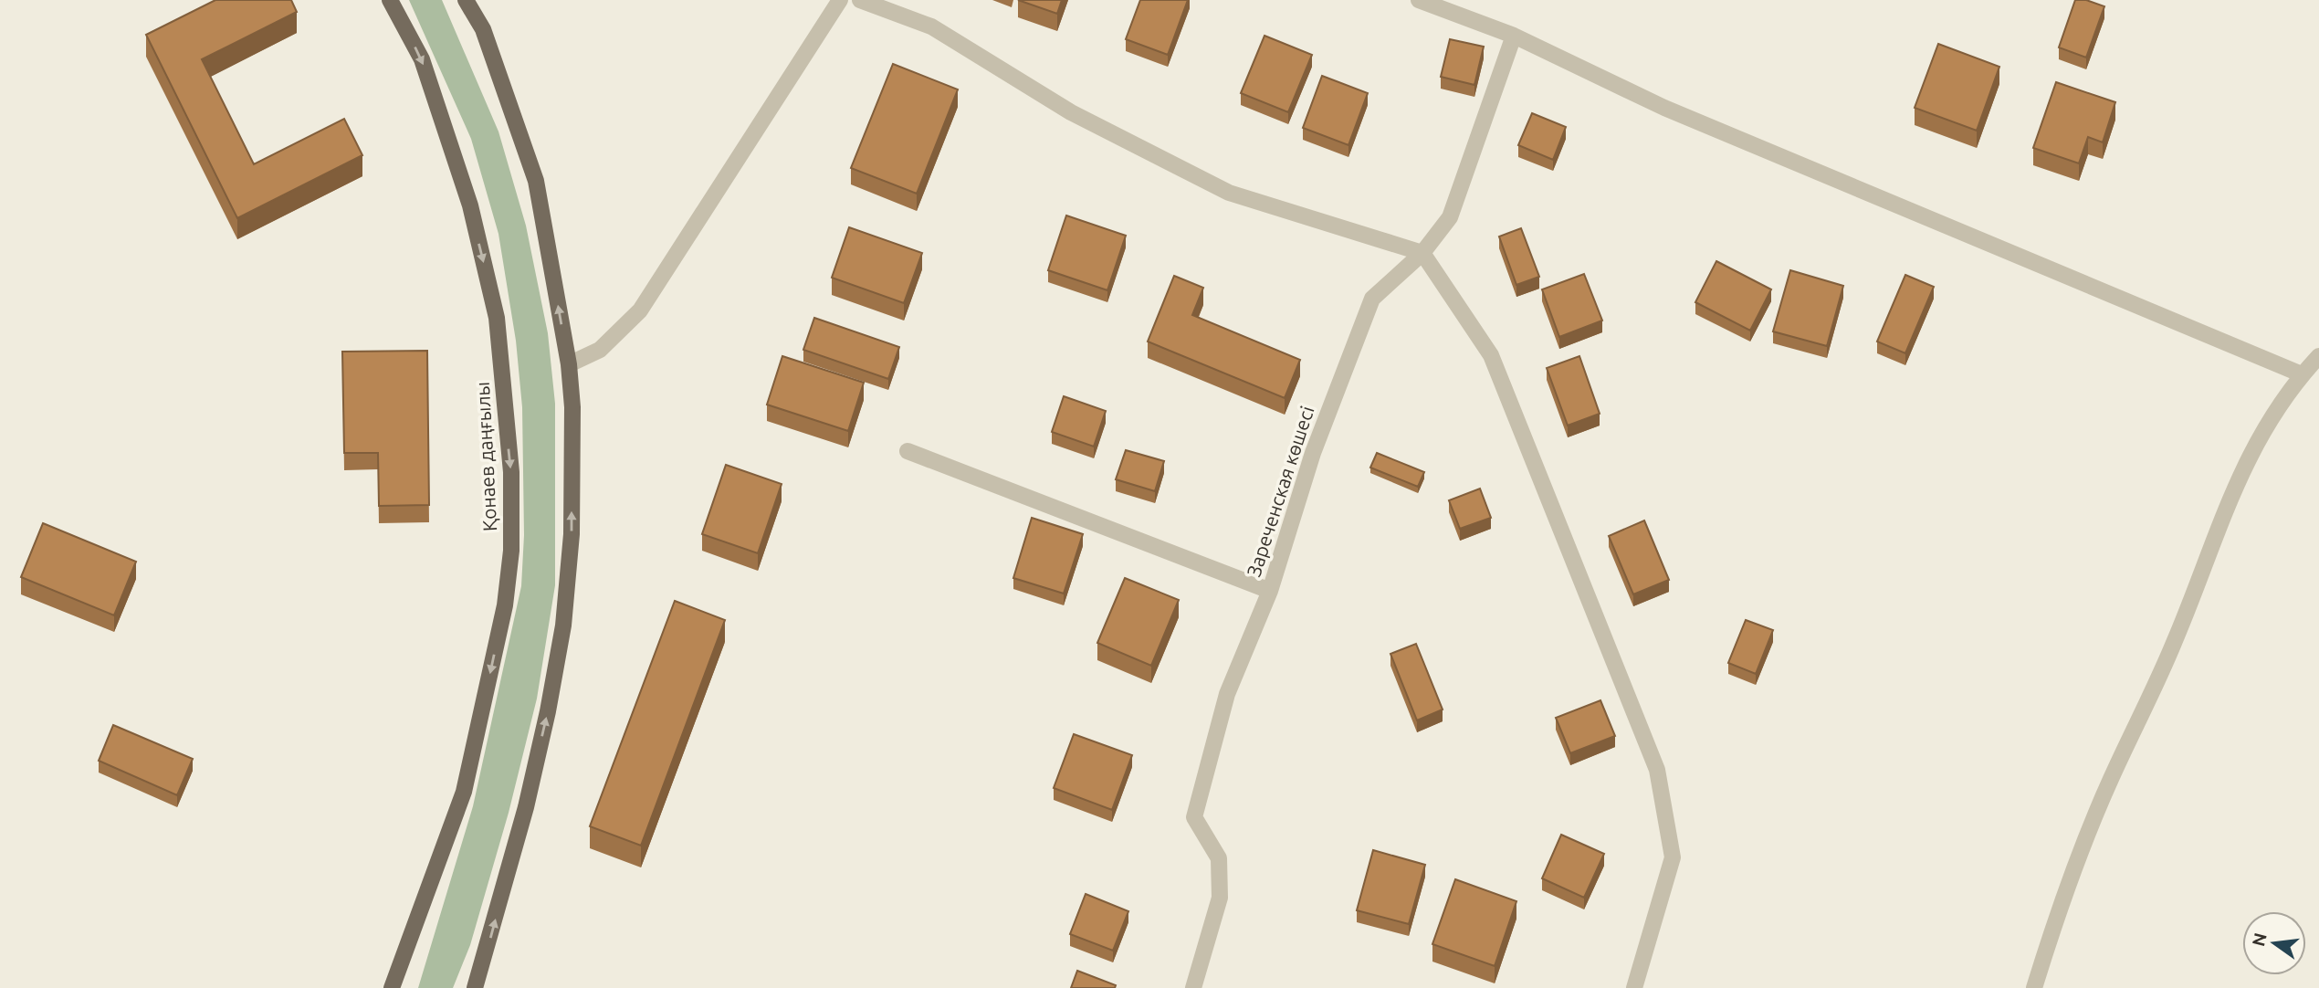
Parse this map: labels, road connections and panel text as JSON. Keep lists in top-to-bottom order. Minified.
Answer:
{"streets":{"main road":["Қонаев даңғылы"],"street":["Зареченская көшесі"]},"north":"left"}
